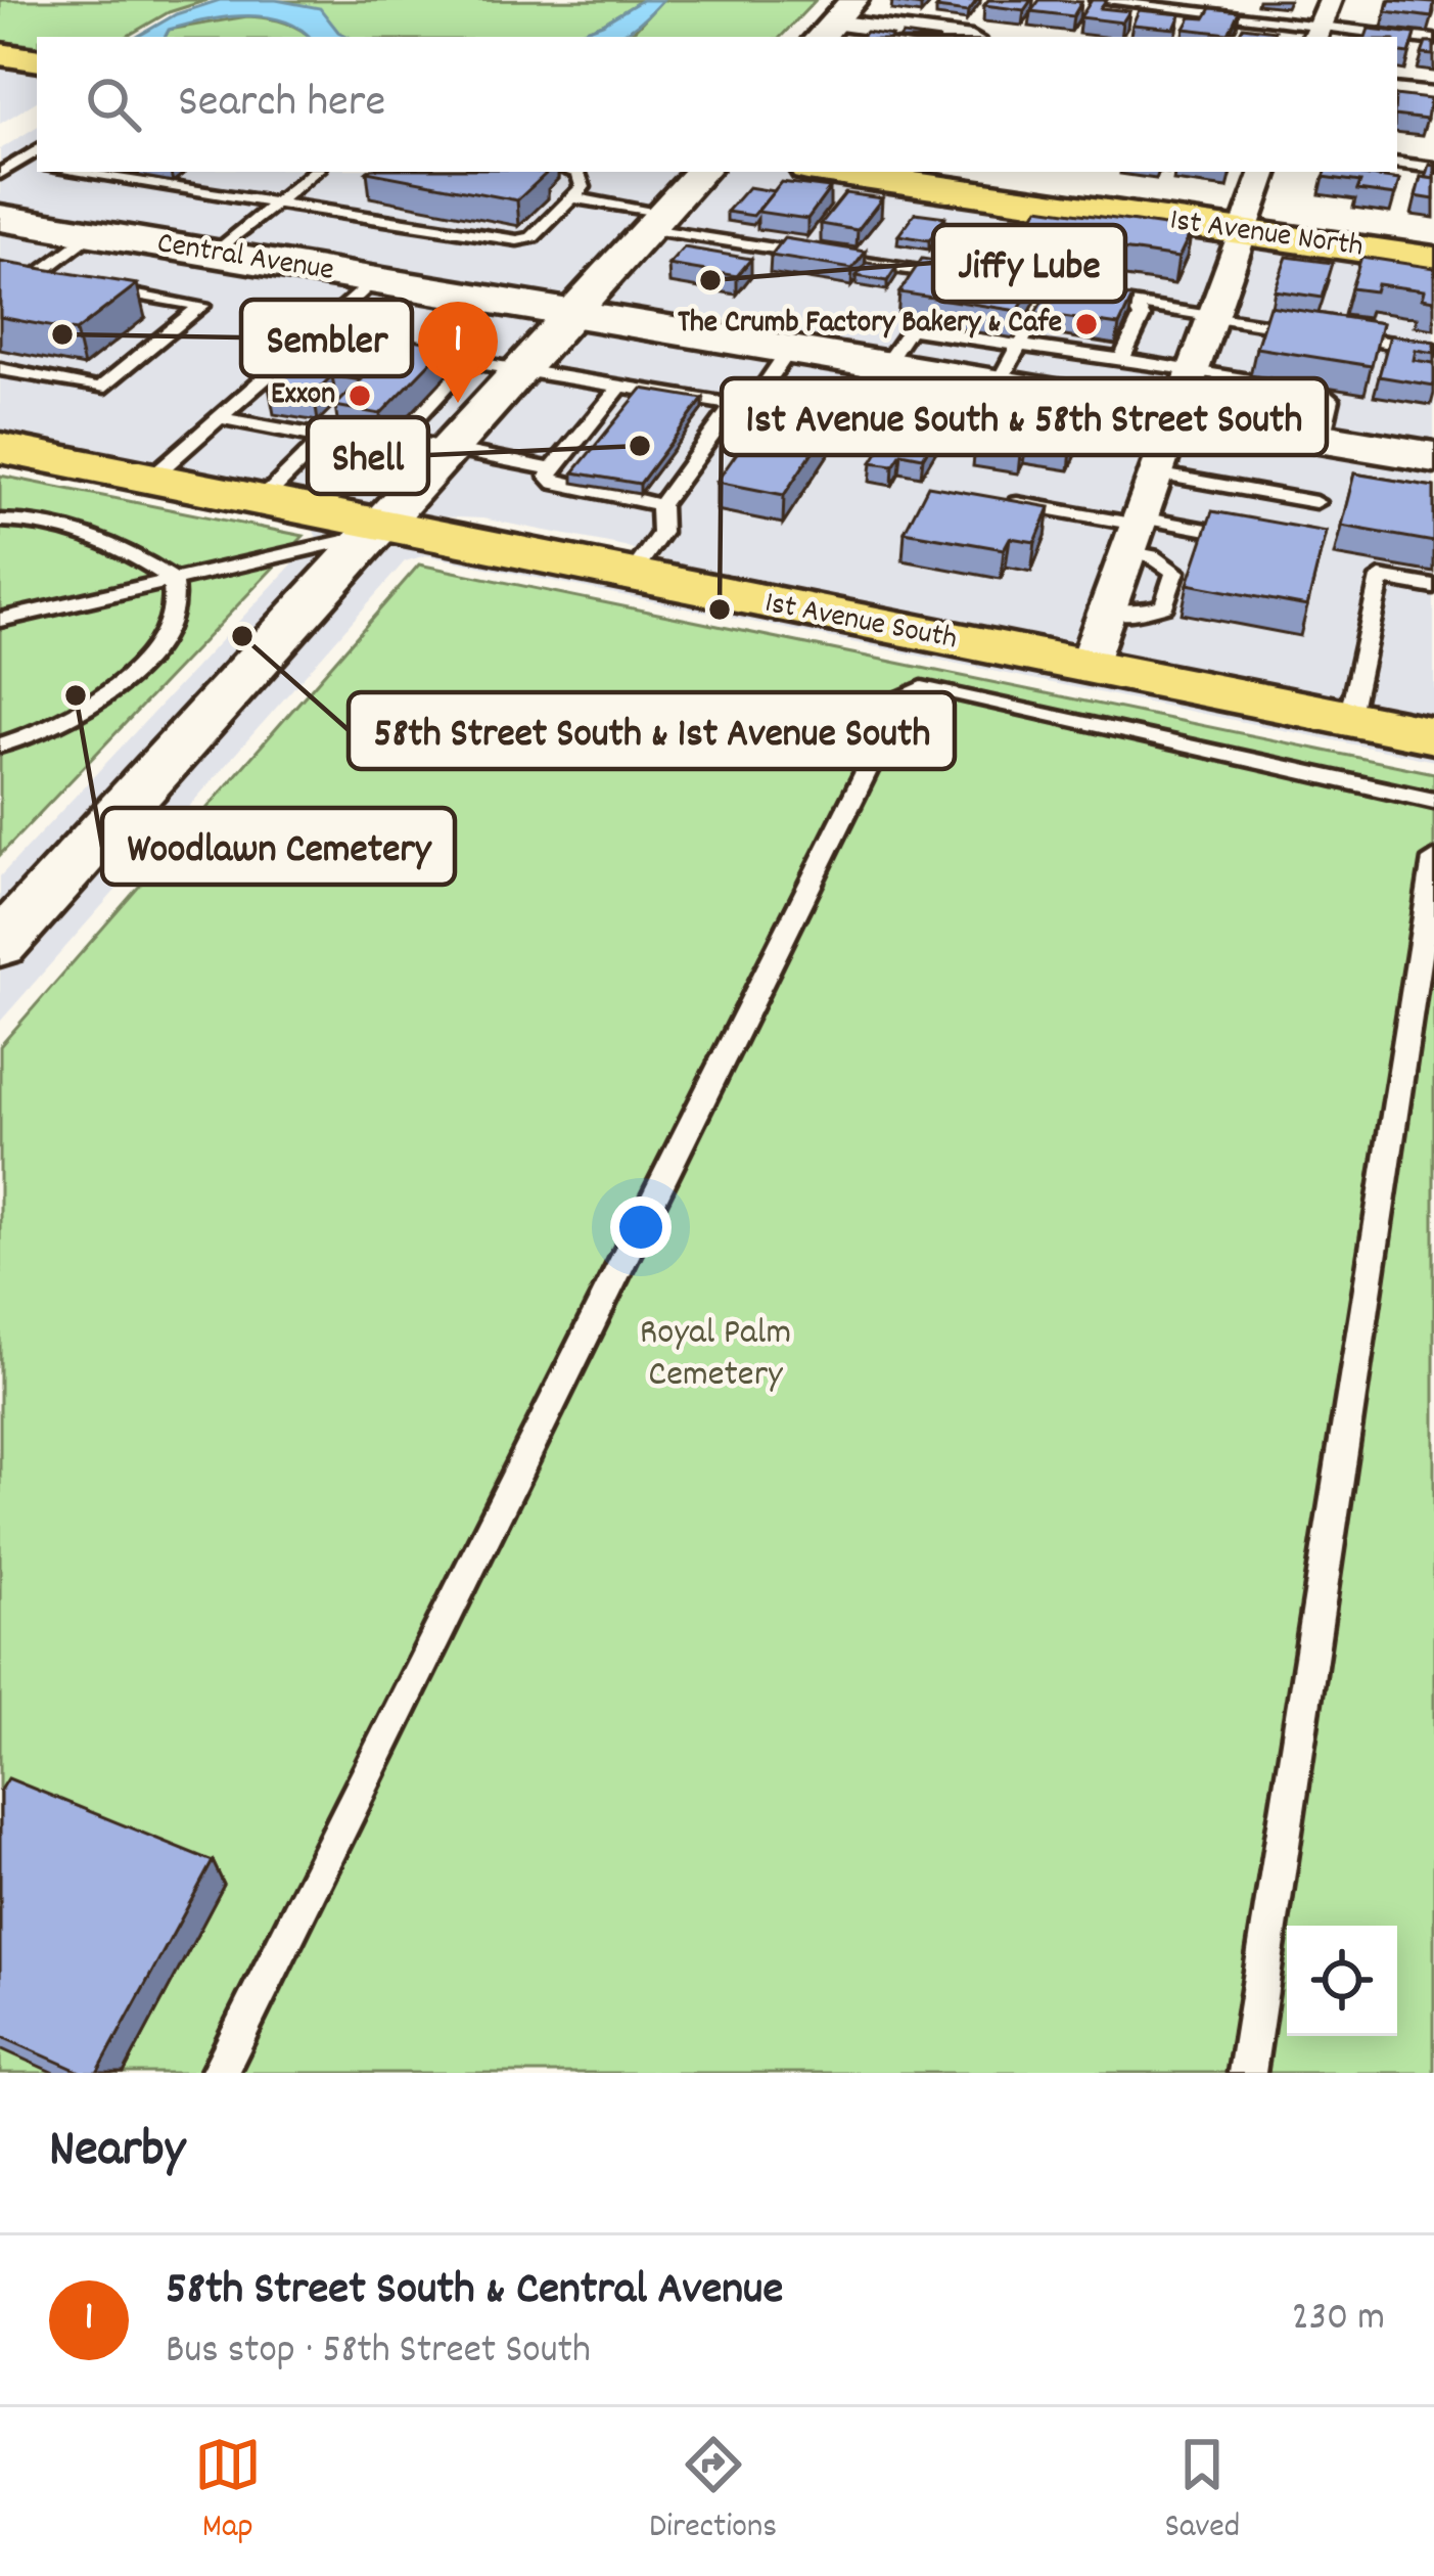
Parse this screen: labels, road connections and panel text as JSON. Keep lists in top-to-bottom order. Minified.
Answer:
{"streets":{"main road":["1st Avenue North","Central Avenue","1st Avenue South"]},"parks":["Royal Palm Cemetery"],"places":["Jiffy Lube","The Crumb Factory Bakery & Cafe","Sembler","Exxon","Shell","1st Avenue South & 58th Street South","58th Street South & 1st Avenue South","Woodlawn Cemetery"],"page":{"search":"Search here","pins":"1","heading":"Nearby","list":[{"mark":"1","name":"58th Street South & Central Avenue","note":"Bus stop · 58th Street South","value":"230 m"}],"nav":["Map","Directions","Saved"]}}
